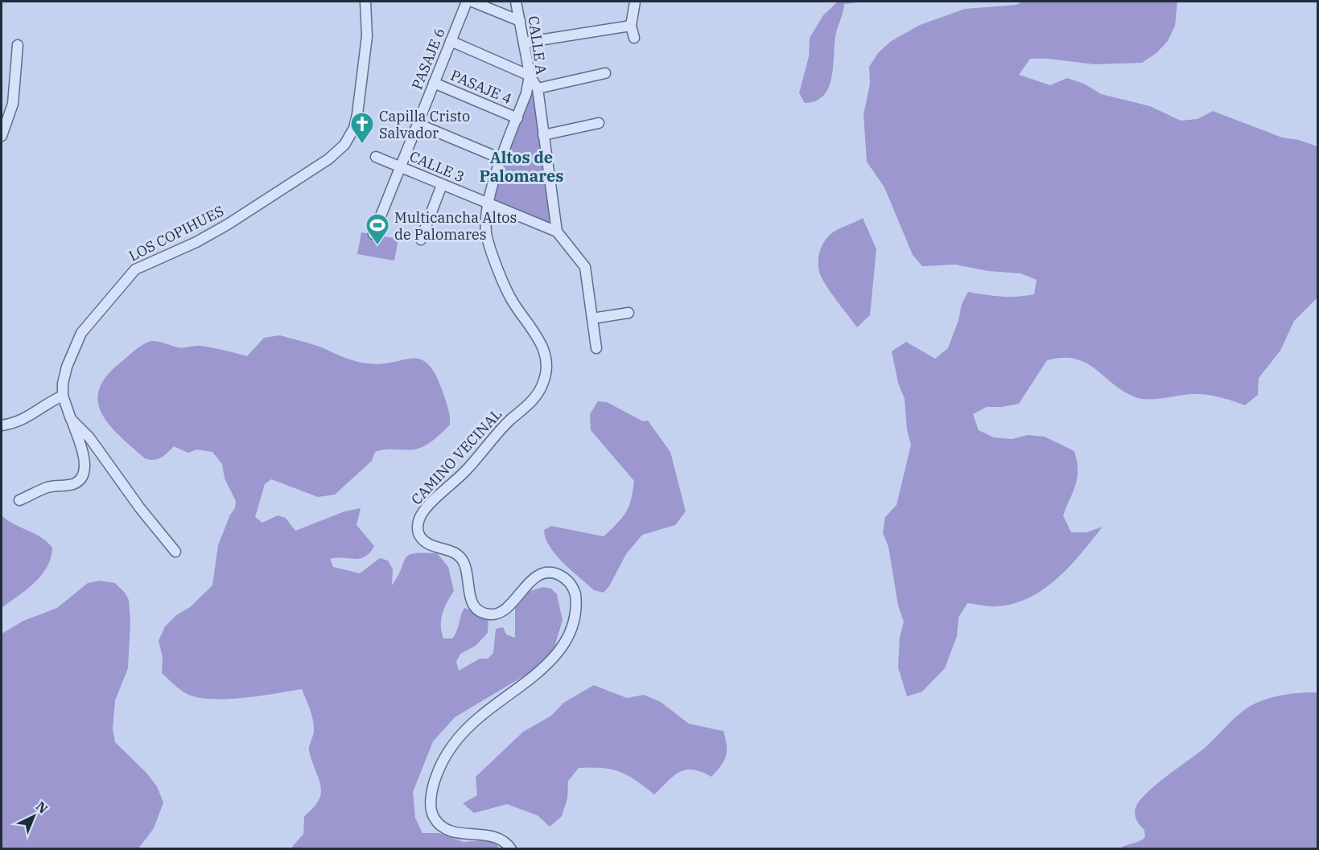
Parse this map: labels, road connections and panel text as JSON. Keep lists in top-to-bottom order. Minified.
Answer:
{"streets":{"street":["CALLE A","PASAJE 6","PASAJE 4","CALLE 3","LOS COPIHUES","CAMINO VECINAL"]},"crossings":[["CALLE A","PASAJE 4"],["CALLE A","CALLE 3"],["CALLE A","CAMINO VECINAL"],["PASAJE 6","PASAJE 4"],["PASAJE 6","CALLE 3"],["CALLE 3","CAMINO VECINAL"]],"districts":["Altos de Palomares"],"places":{"church":["Capilla Cristo Salvador"],"sports":["Multicancha Altos de Palomares"]},"north":"top right"}
